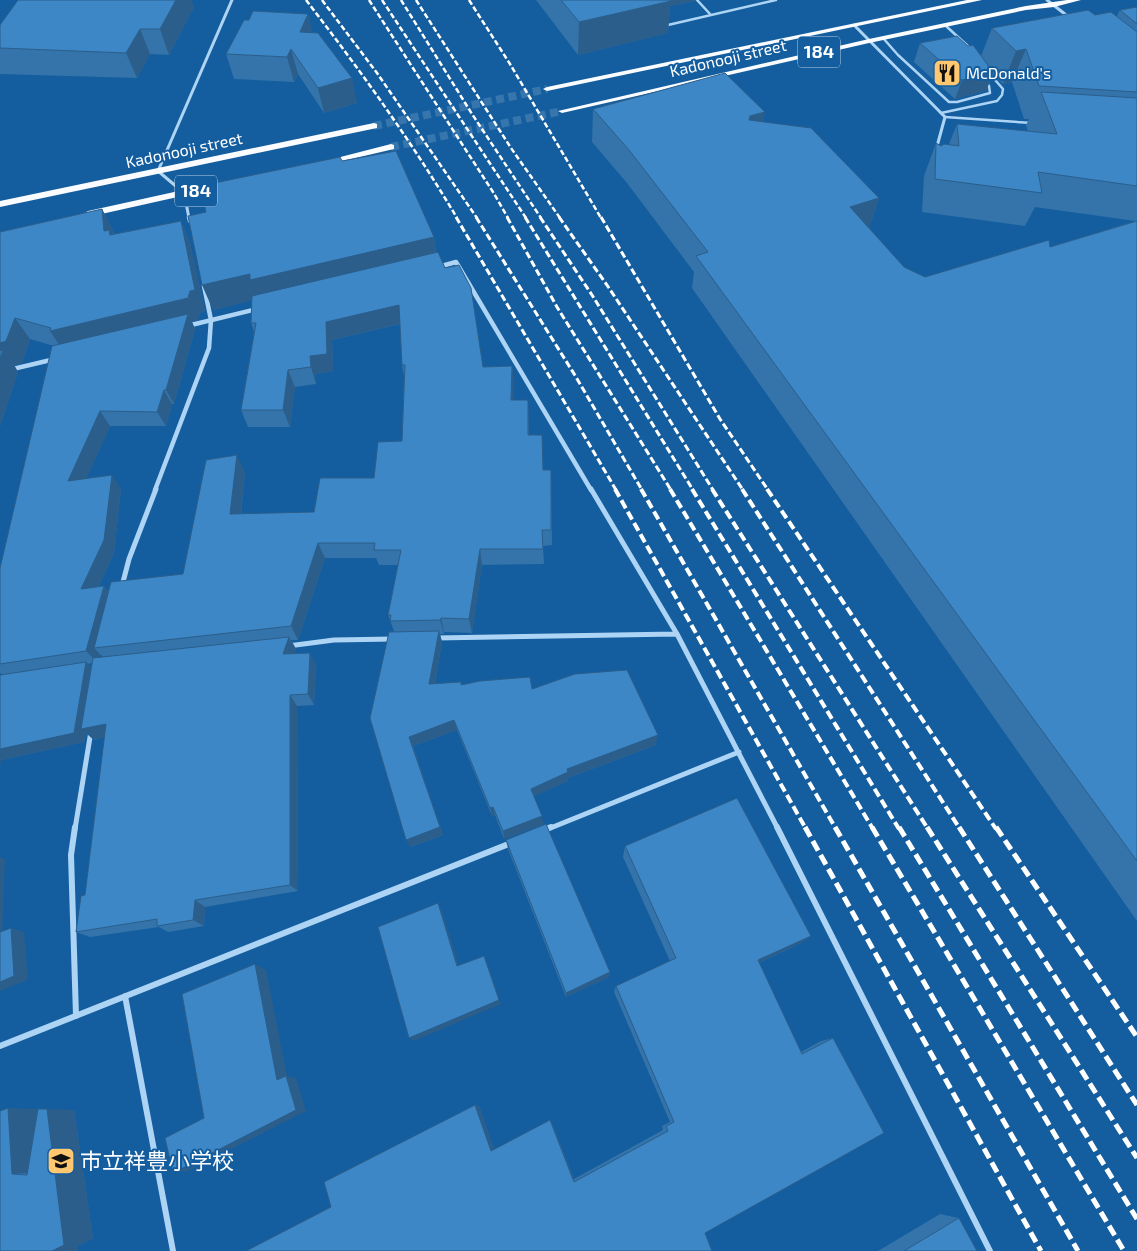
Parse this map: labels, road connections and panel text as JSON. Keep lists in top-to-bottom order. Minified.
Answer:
{"streets":{"main road":["184","Kadonooji street"]},"places":{"restaurant":["McDonald's"],"school or university":["市立祥豊小学校"]}}
